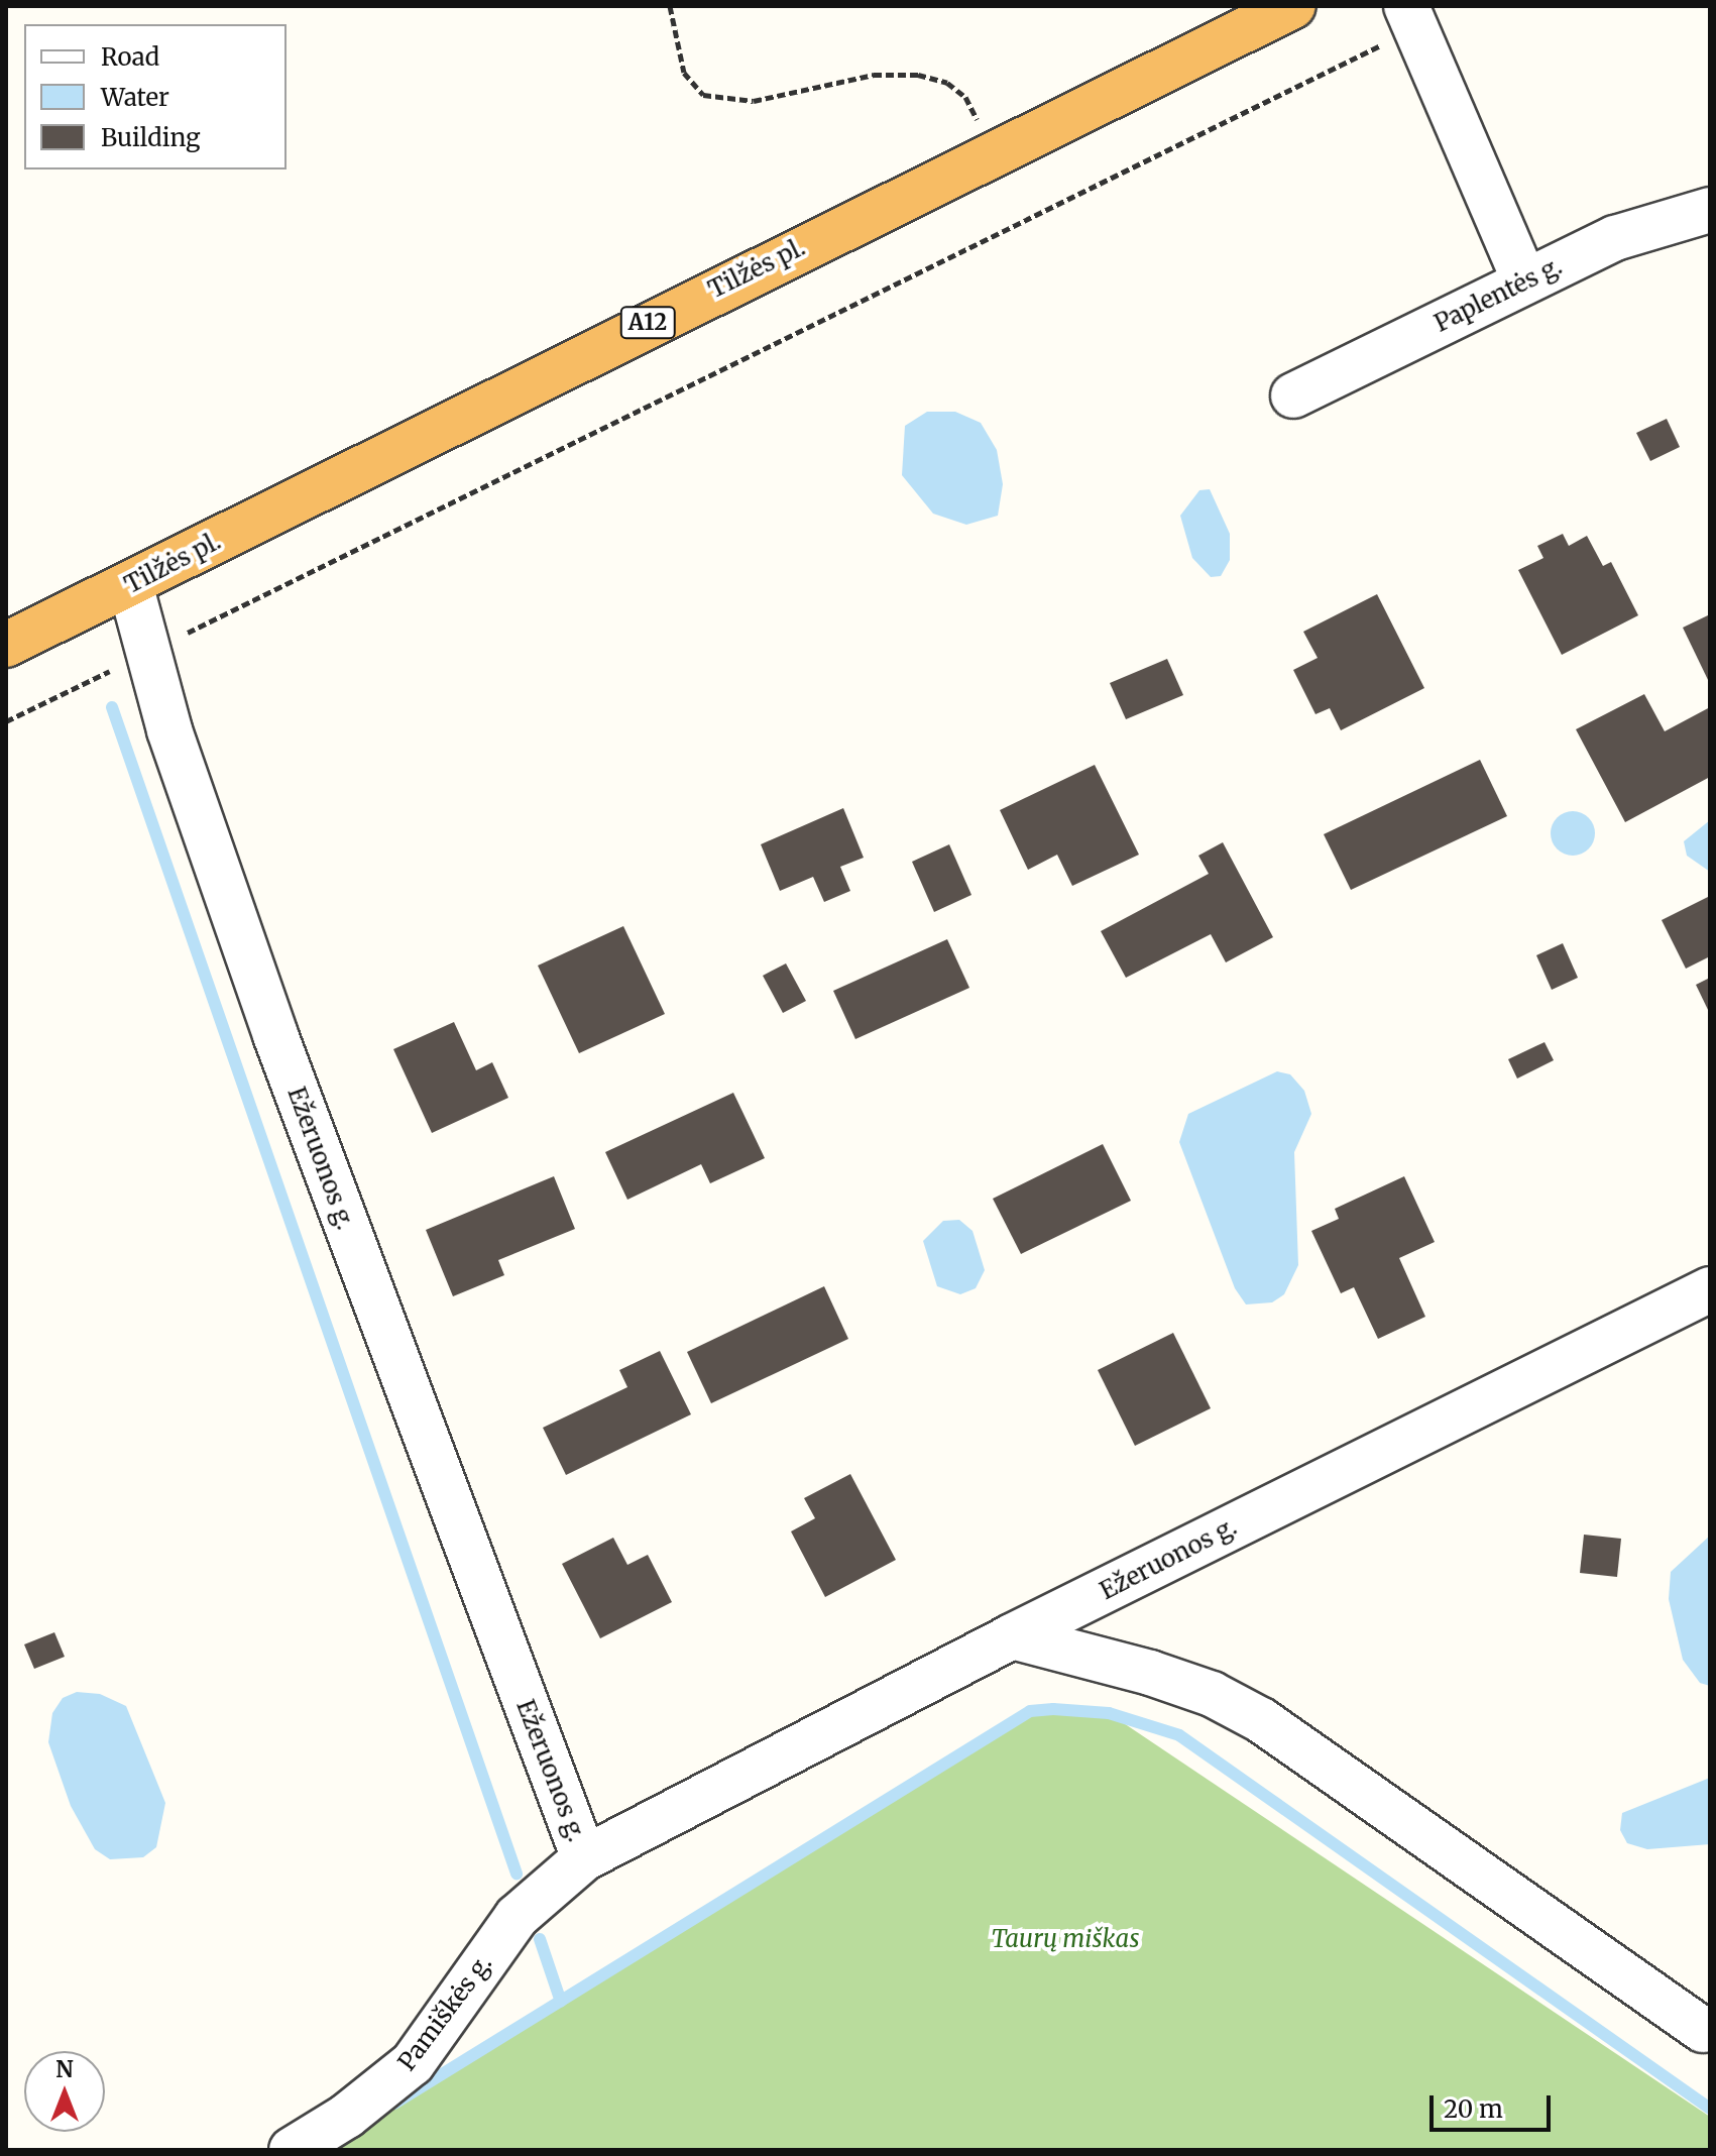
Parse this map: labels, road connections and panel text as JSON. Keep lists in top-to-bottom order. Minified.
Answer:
{"streets":{"highway":["Tilžės pl.","A12"],"street":["Paplentės g.","Ežeruonos g.","Pamiškės g."]},"crossings":[["Tilžės pl.","Ežeruonos g."],["Ežeruonos g.","Pamiškės g."]],"parks":["Taurų miškas"],"legend":["Road","Water","Building"],"scale_bar":"20 m","north":"top"}
